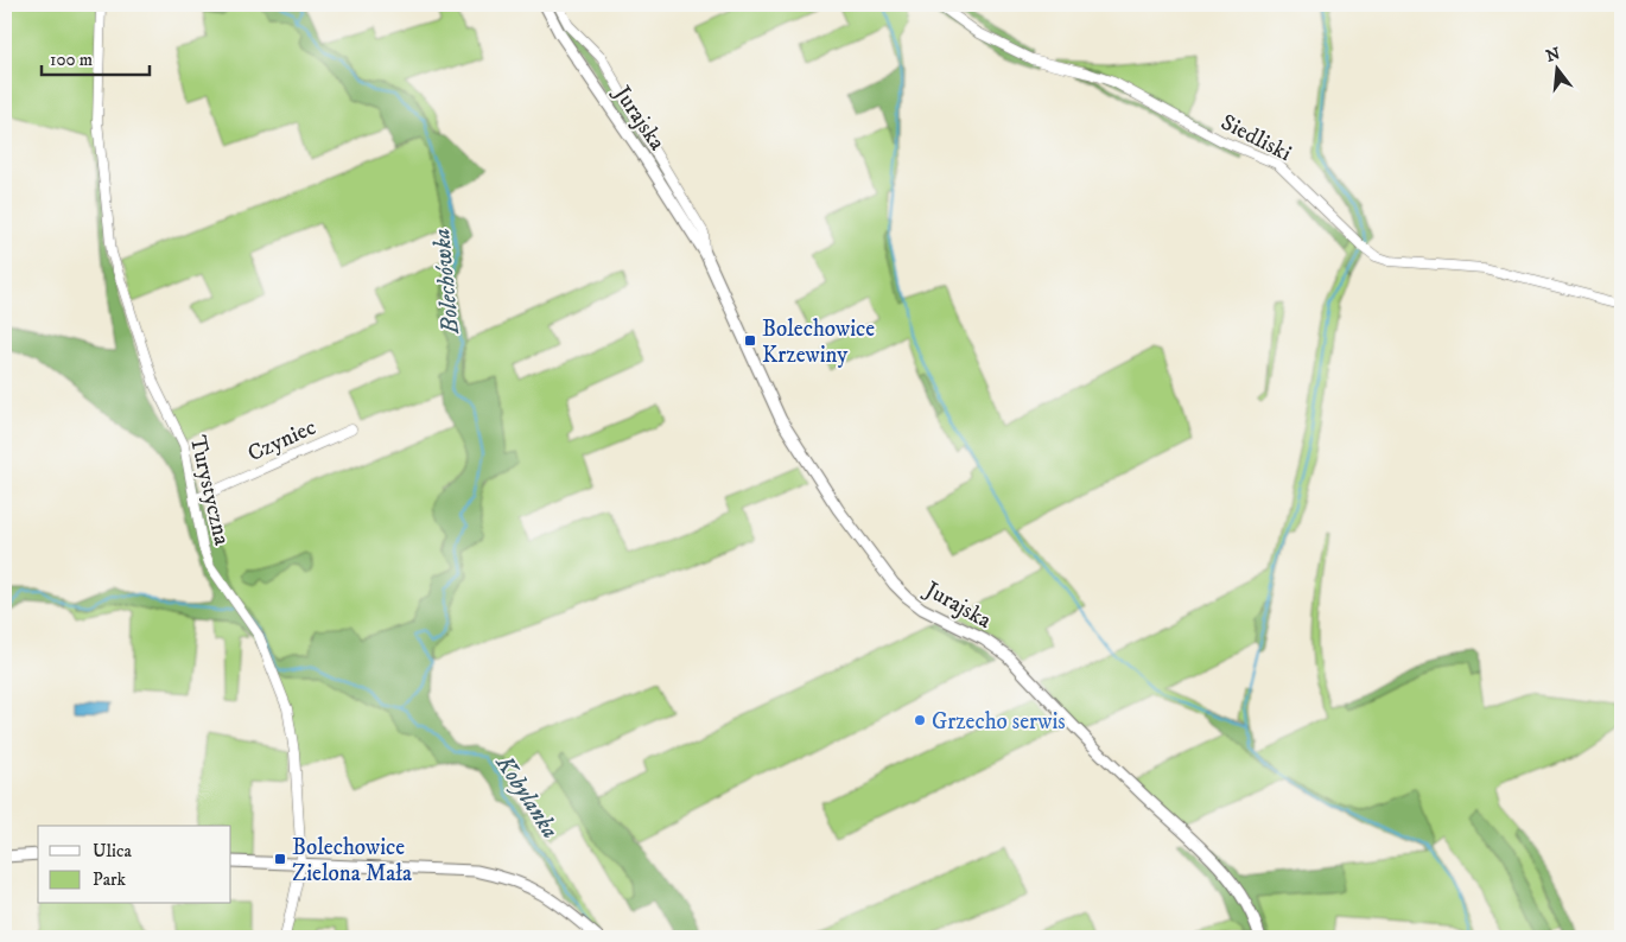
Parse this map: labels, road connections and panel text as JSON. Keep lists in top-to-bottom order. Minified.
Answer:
{"streets":{"street":["Jurajska","Siedliski","Czyniec","Turystyczna"]},"crossings":[["Czyniec","Turystyczna"]],"water":["Bolechówka","Kobylanka"],"places":{"transit":["Bolechowice Krzewiny","Bolechowice Zielona Mała"],"other":["Grzecho serwis"]},"legend":["Ulica","Park"],"scale_bar":"100 m","north":"top"}
